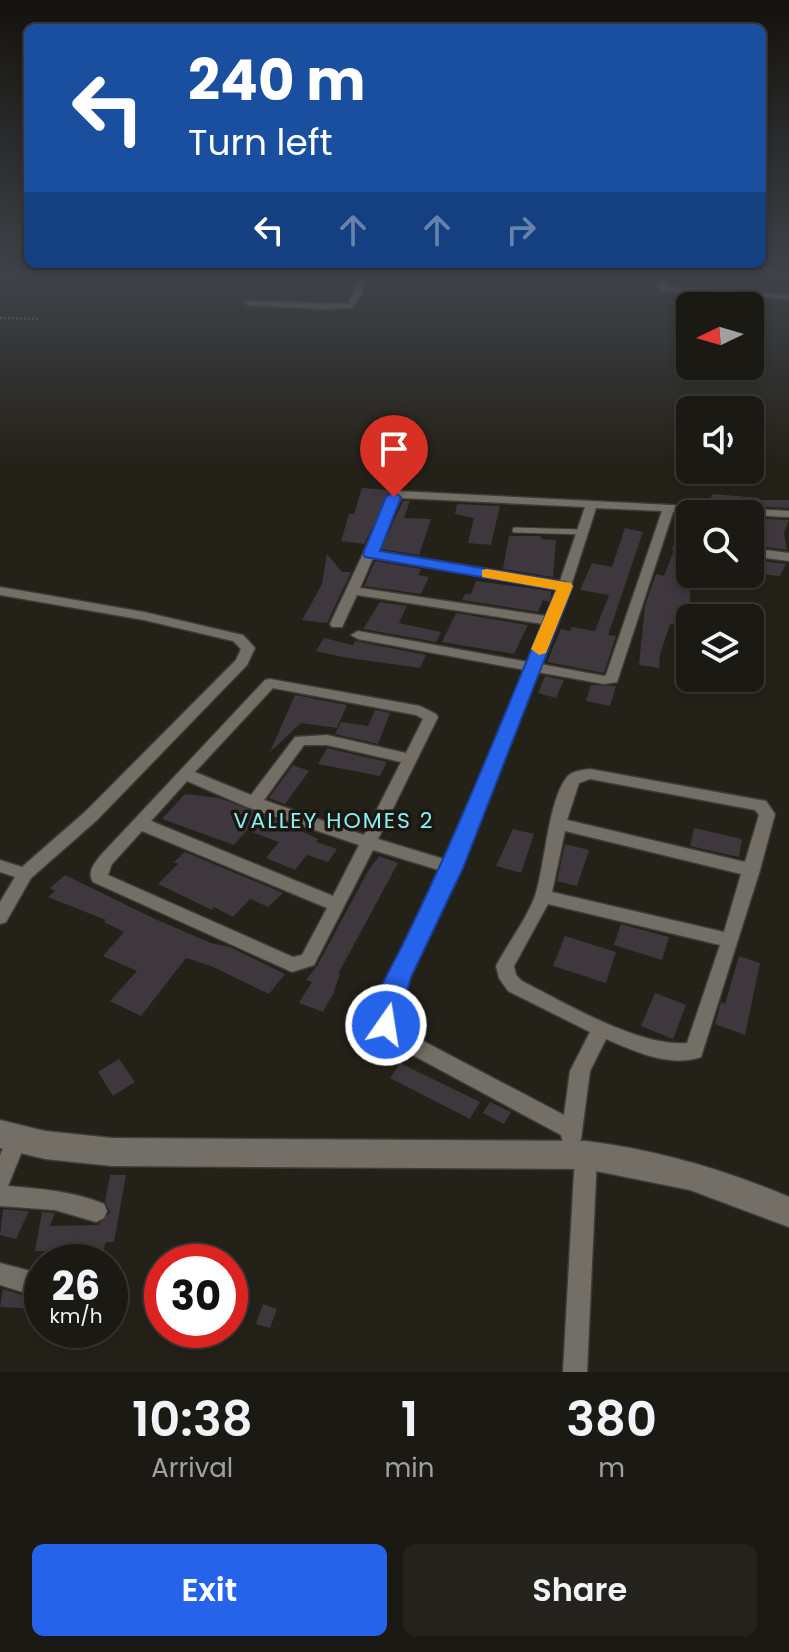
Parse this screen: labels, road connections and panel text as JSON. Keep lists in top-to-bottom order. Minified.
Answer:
{"districts":["VALLEY HOMES 2"],"north":"left","page":{"turn":["240 m","Turn left"],"speed":"26 km/h","limit":"30","eta":["10:38","Arrival","1","min","380","m"],"buttons":["Exit","Share"]}}
